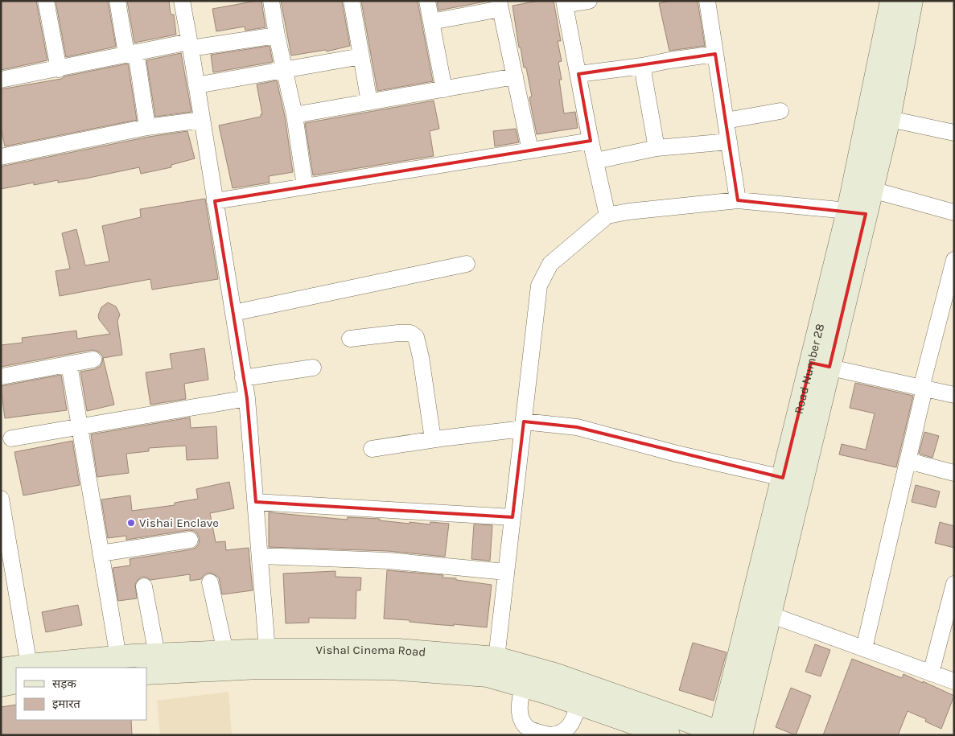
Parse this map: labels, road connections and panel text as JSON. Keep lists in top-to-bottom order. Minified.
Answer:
{"streets":{"street":["Road Number 28","Vishal Cinema Road"]},"crossings":[["Road Number 28","Vishal Cinema Road"]],"places":["Vishai Enclave"],"legend":["सड़क","इमारत"]}
